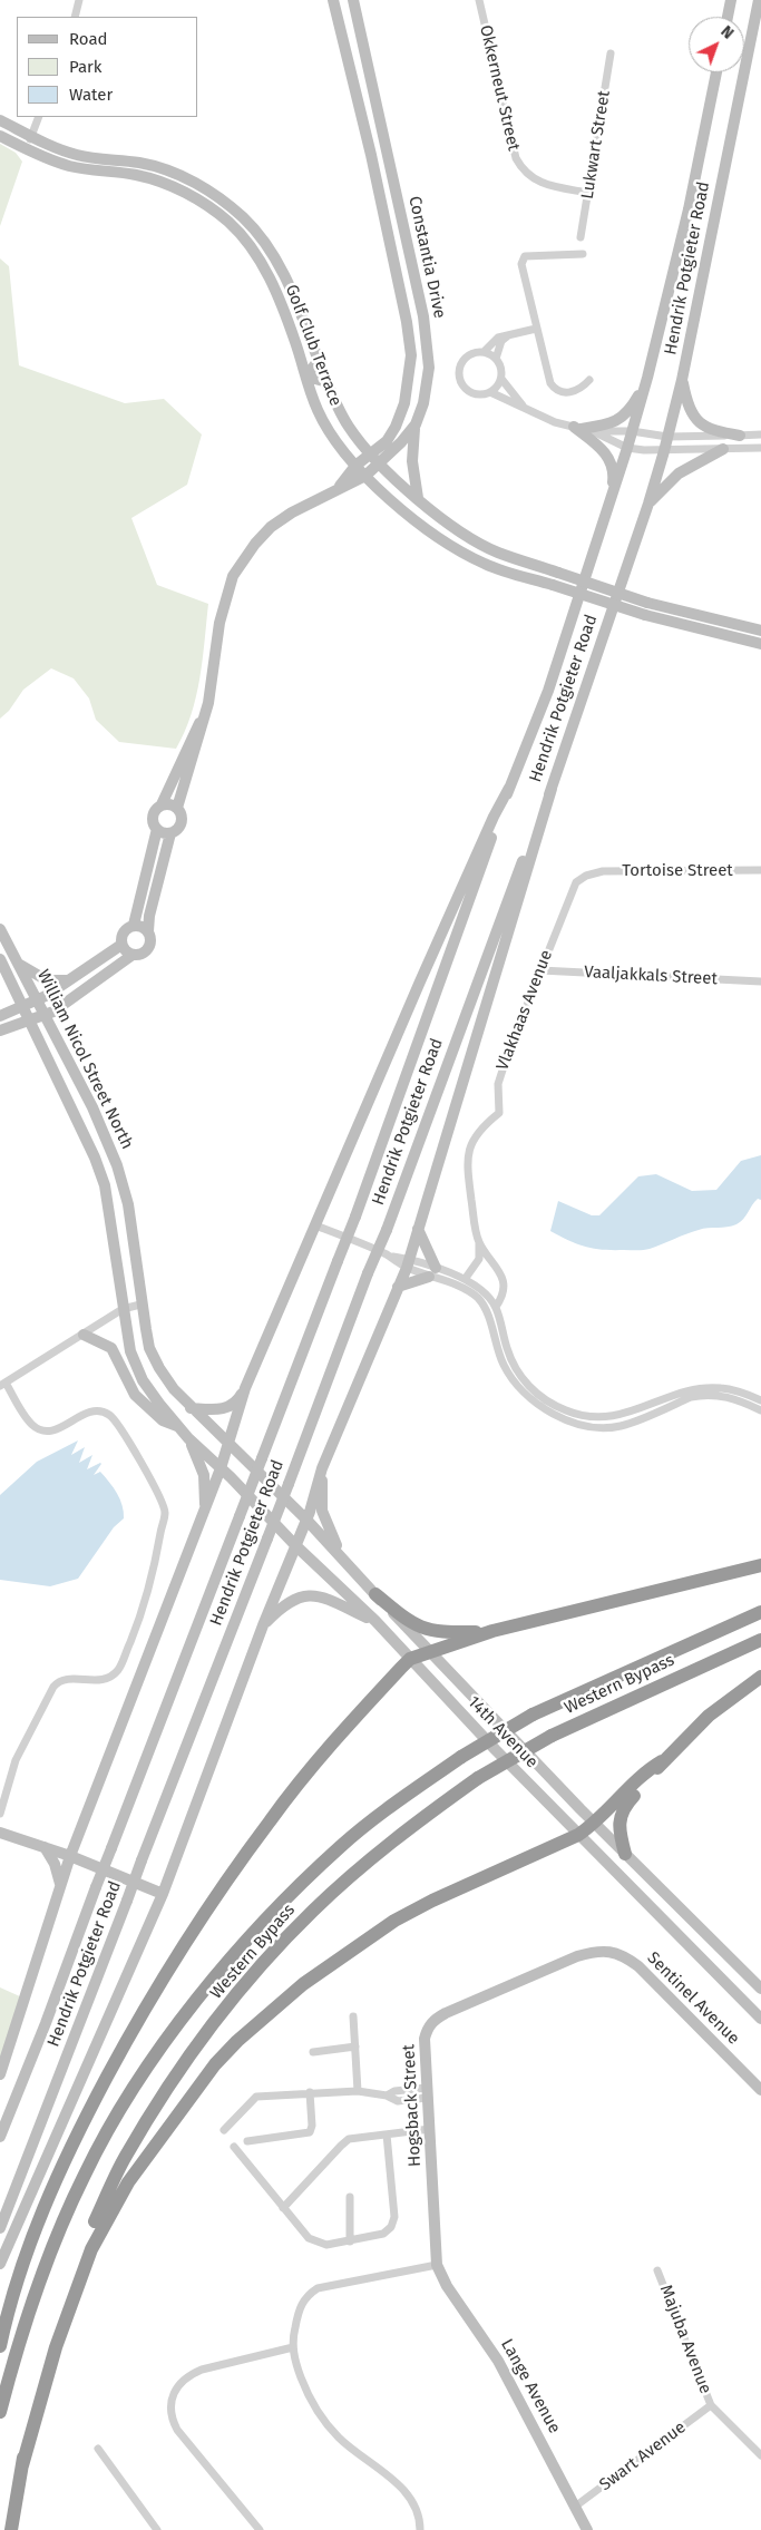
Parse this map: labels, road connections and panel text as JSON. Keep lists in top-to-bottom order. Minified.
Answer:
{"streets":{"highway":["Western Bypass"],"main road":["Constantia Drive","Hendrik Potgieter Road","Golf Club Terrace","William Nicol Street North","14th Avenue","Sentinel Avenue","Hogsback Street","Lange Avenue"],"street":["Okkerneut Street","Lukwart Street","Tortoise Street","Vaaljakkals Street","Vlakhaas Avenue","Majuba Avenue","Swart Avenue"]},"crossings":[["Okkerneut Street","Lukwart Street"],["Constantia Drive","Golf Club Terrace"],["Tortoise Street","Vlakhaas Avenue"],["Vaaljakkals Street","Vlakhaas Avenue"],["William Nicol Street North","14th Avenue"],["Sentinel Avenue","Hogsback Street"],["Hogsback Street","Lange Avenue"],["Majuba Avenue","Swart Avenue"],["Lange Avenue","Swart Avenue"]],"legend":["Road","Park","Water"],"north":"top right"}
